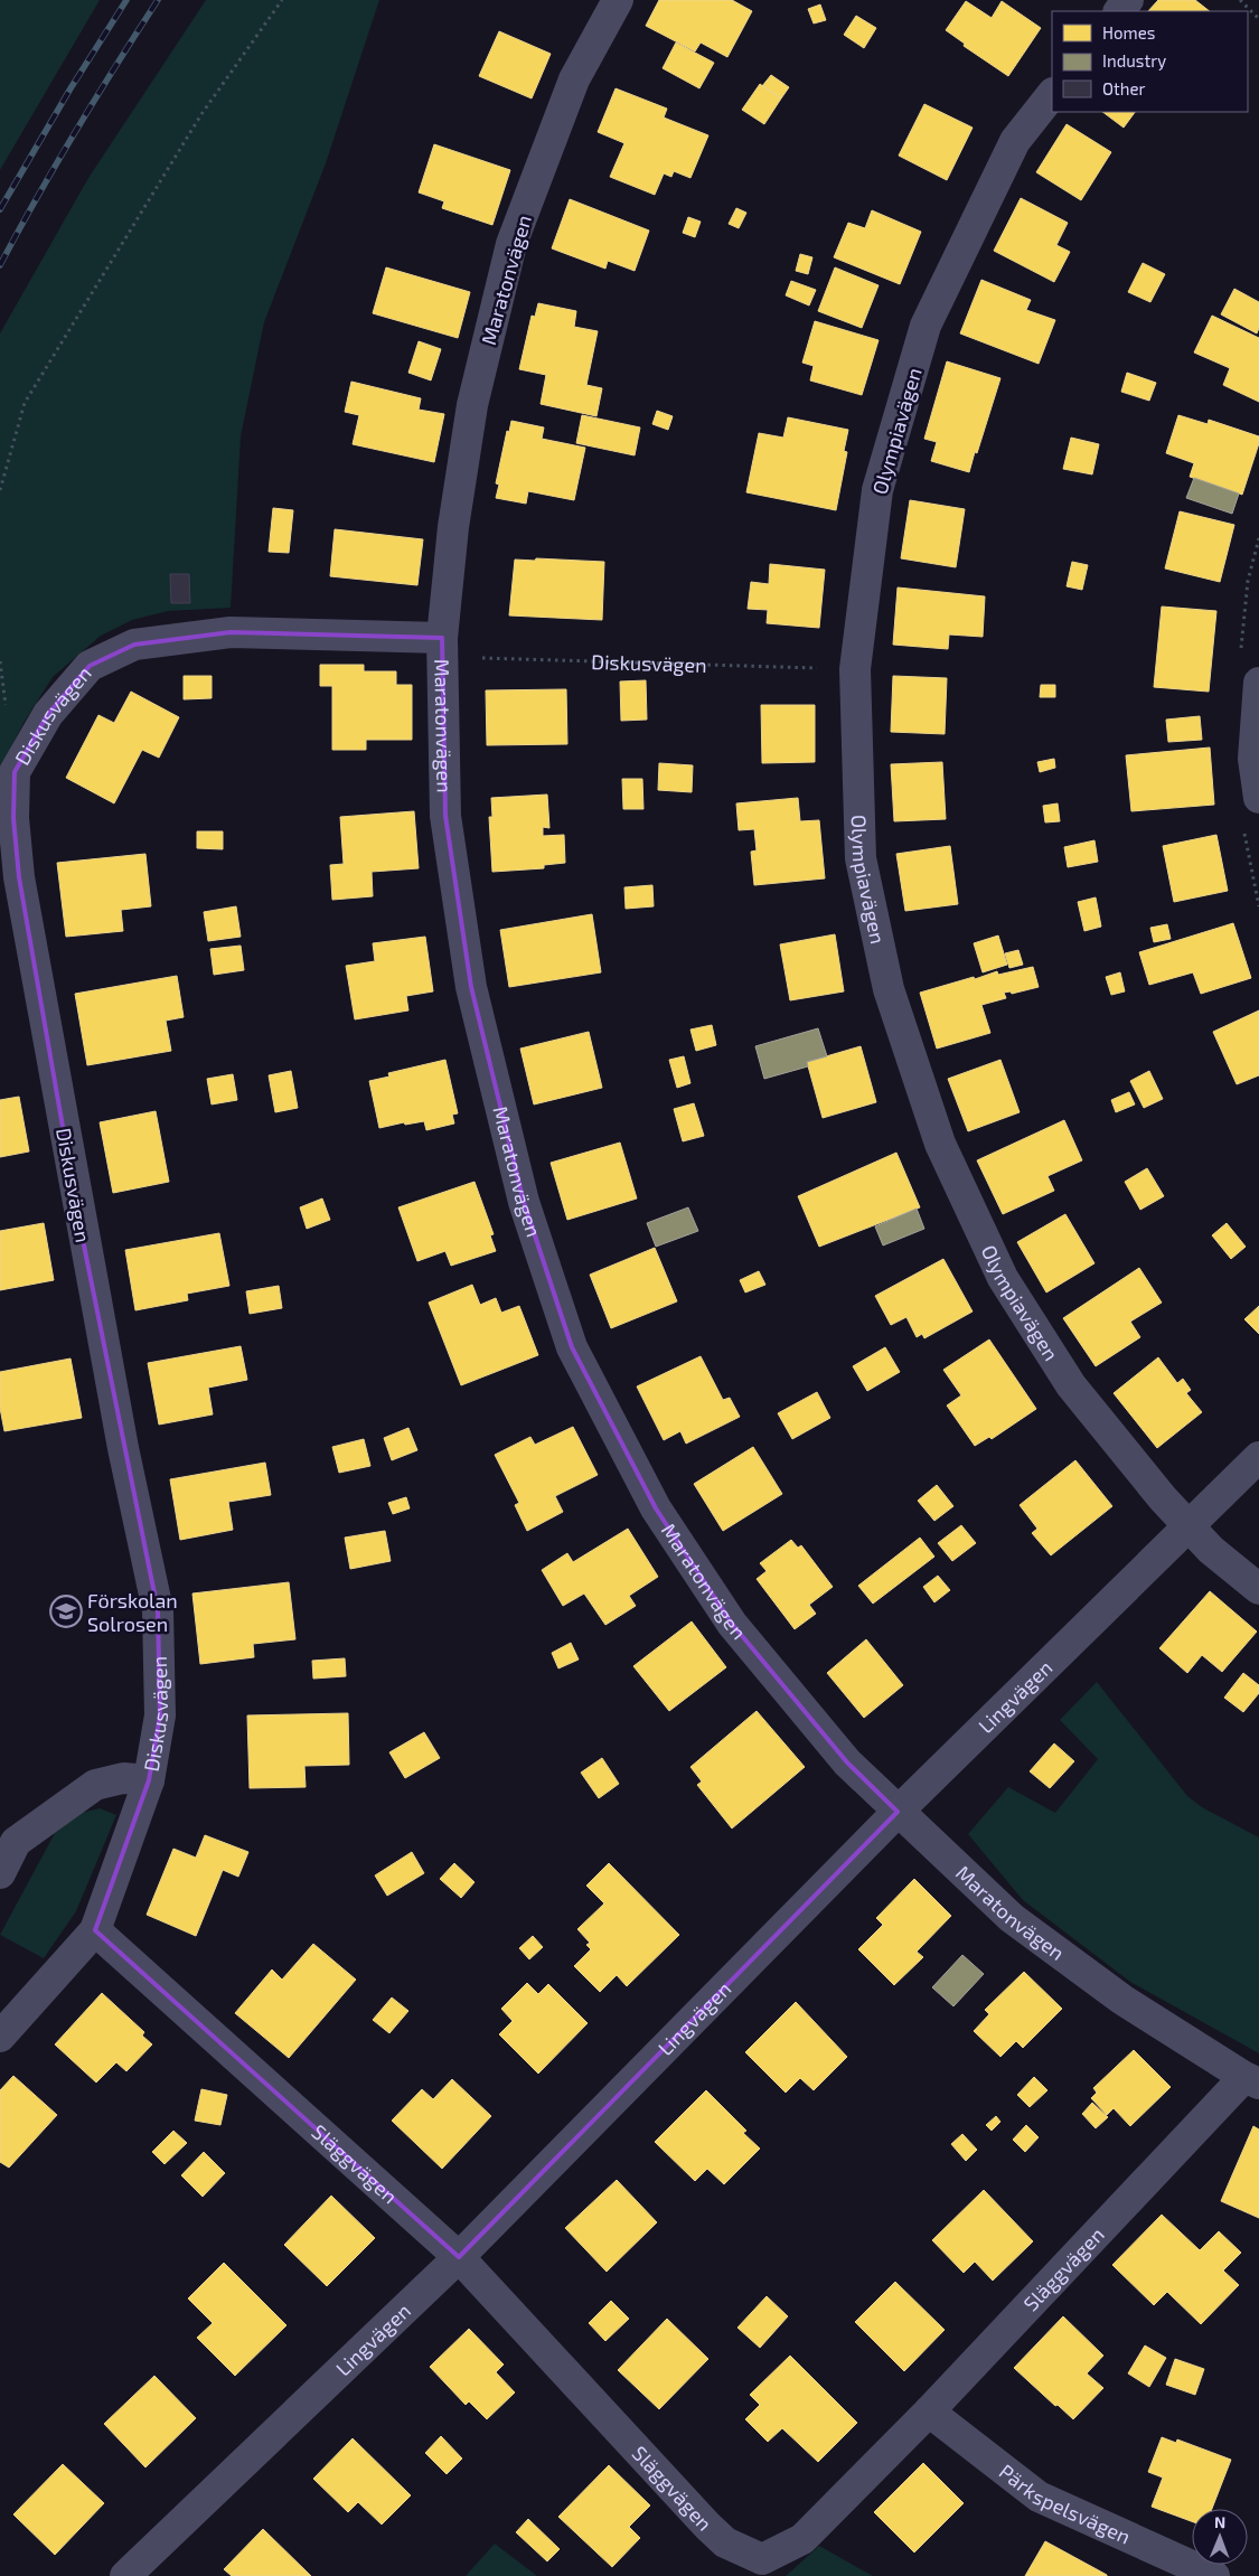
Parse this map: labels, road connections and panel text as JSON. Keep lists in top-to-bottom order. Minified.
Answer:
{"streets":{"street":["Maratonvägen","Olympiavägen","Diskusvägen","Lingvägen","Släggvägen","Pärkspelsvägen"]},"crossings":[["Maratonvägen","Diskusvägen"],["Maratonvägen","Lingvägen"],["Maratonvägen","Släggvägen"],["Olympiavägen","Diskusvägen"],["Olympiavägen","Lingvägen"],["Diskusvägen","Släggvägen"],["Lingvägen","Släggvägen"],["Släggvägen","Pärkspelsvägen"]],"places":{"school or university":["Förskolan Solrosen"]},"legend":["Homes","Industry","Other"],"north":"top"}
